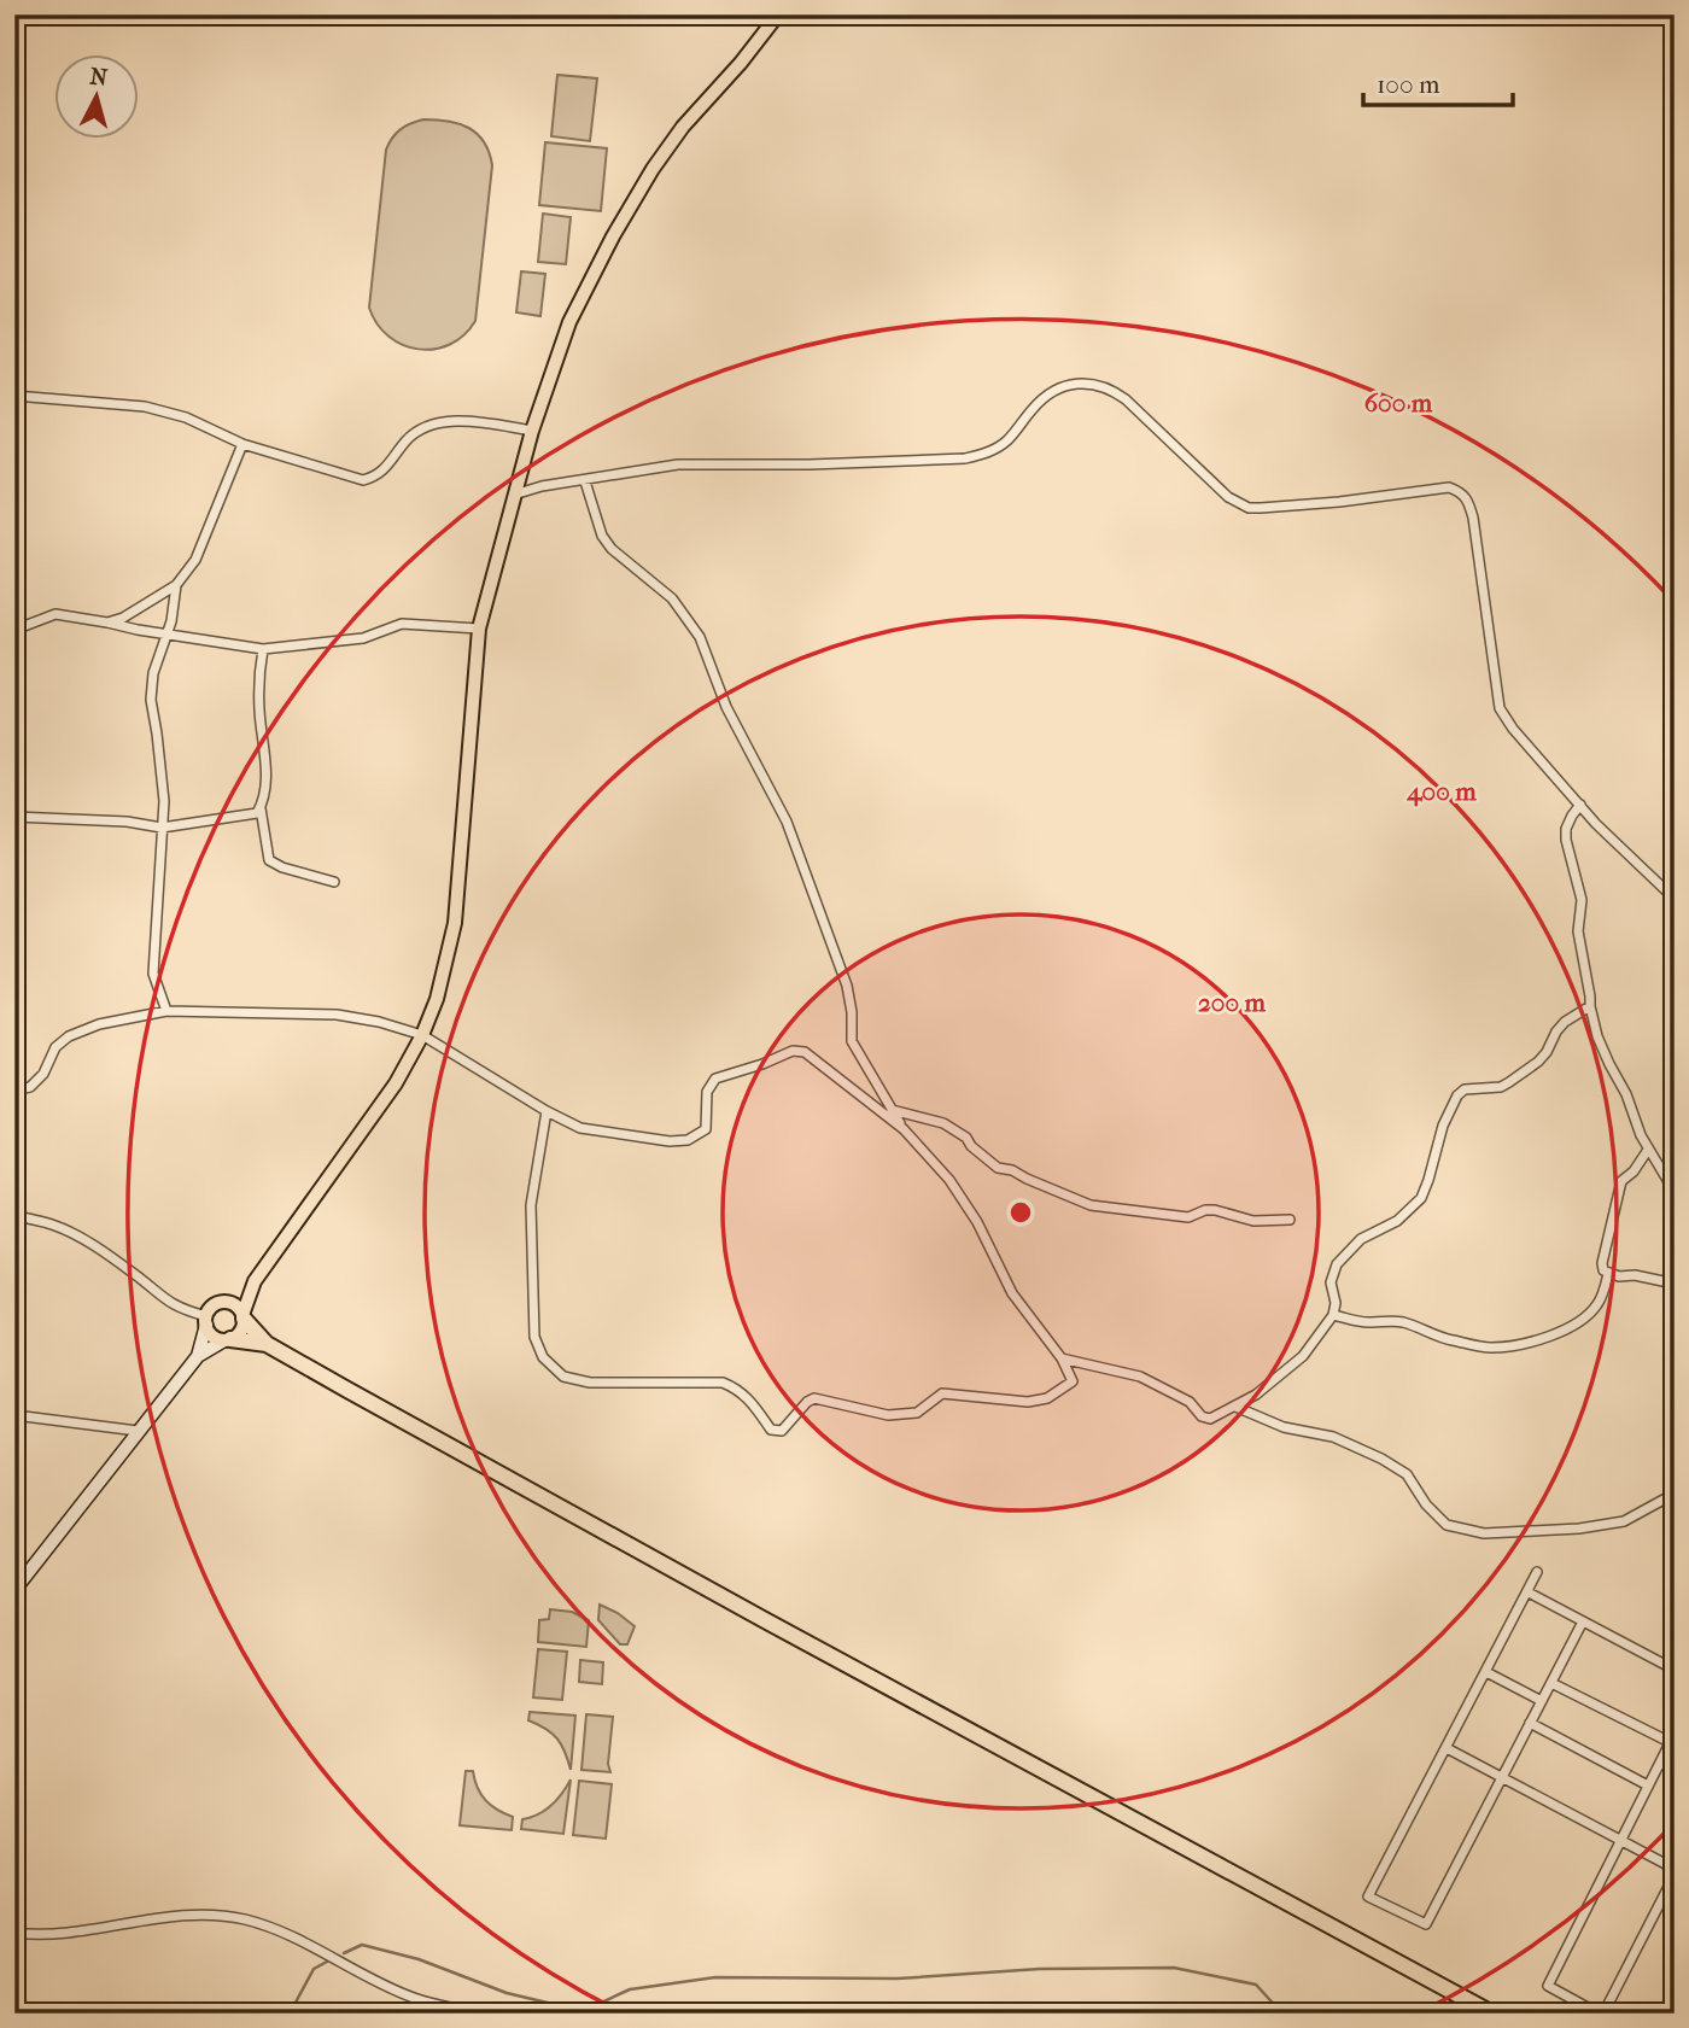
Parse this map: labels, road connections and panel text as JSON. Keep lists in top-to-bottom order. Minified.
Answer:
{"scale_bar":"100 m","north":"top","rings":["600 m","400 m","200 m"]}
